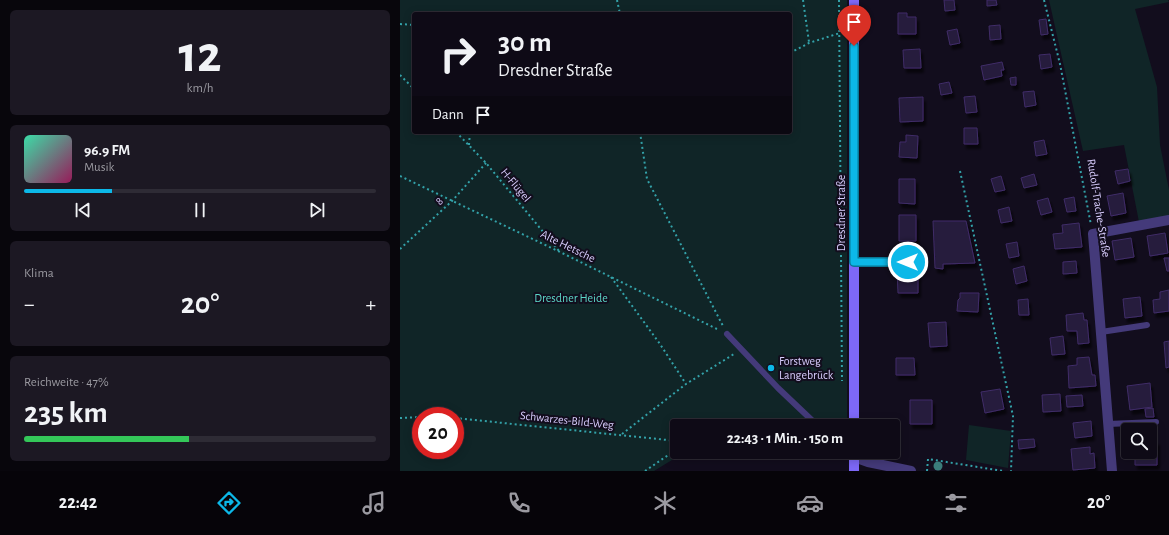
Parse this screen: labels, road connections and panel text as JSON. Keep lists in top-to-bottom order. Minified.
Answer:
{"streets":{"main road":["Dresdner Straße"],"street":["Rudolf-Trache-Straße"],"path":["H-Flügel","8","Alte Hetsche","Schwarzes-Bild-Weg"]},"crossings":[["H-Flügel","8"],["H-Flügel","Alte Hetsche"],["8","Alte Hetsche"]],"parks":["Dresdner Heide"],"places":["Forstweg Langebrück"],"page":{"tile":[["12","km/h"],"Klima",["Reichweite · 47%","235 km"]],"turn":["30 m","Dresdner Straße"],"then":"Dann","song":["96.9 FM","Musik"],"heat":["−","20°","+"],"limit":"20","trip":"22:43 · 1 Min. · 150 m","tabs":["22:42","20°"]}}
